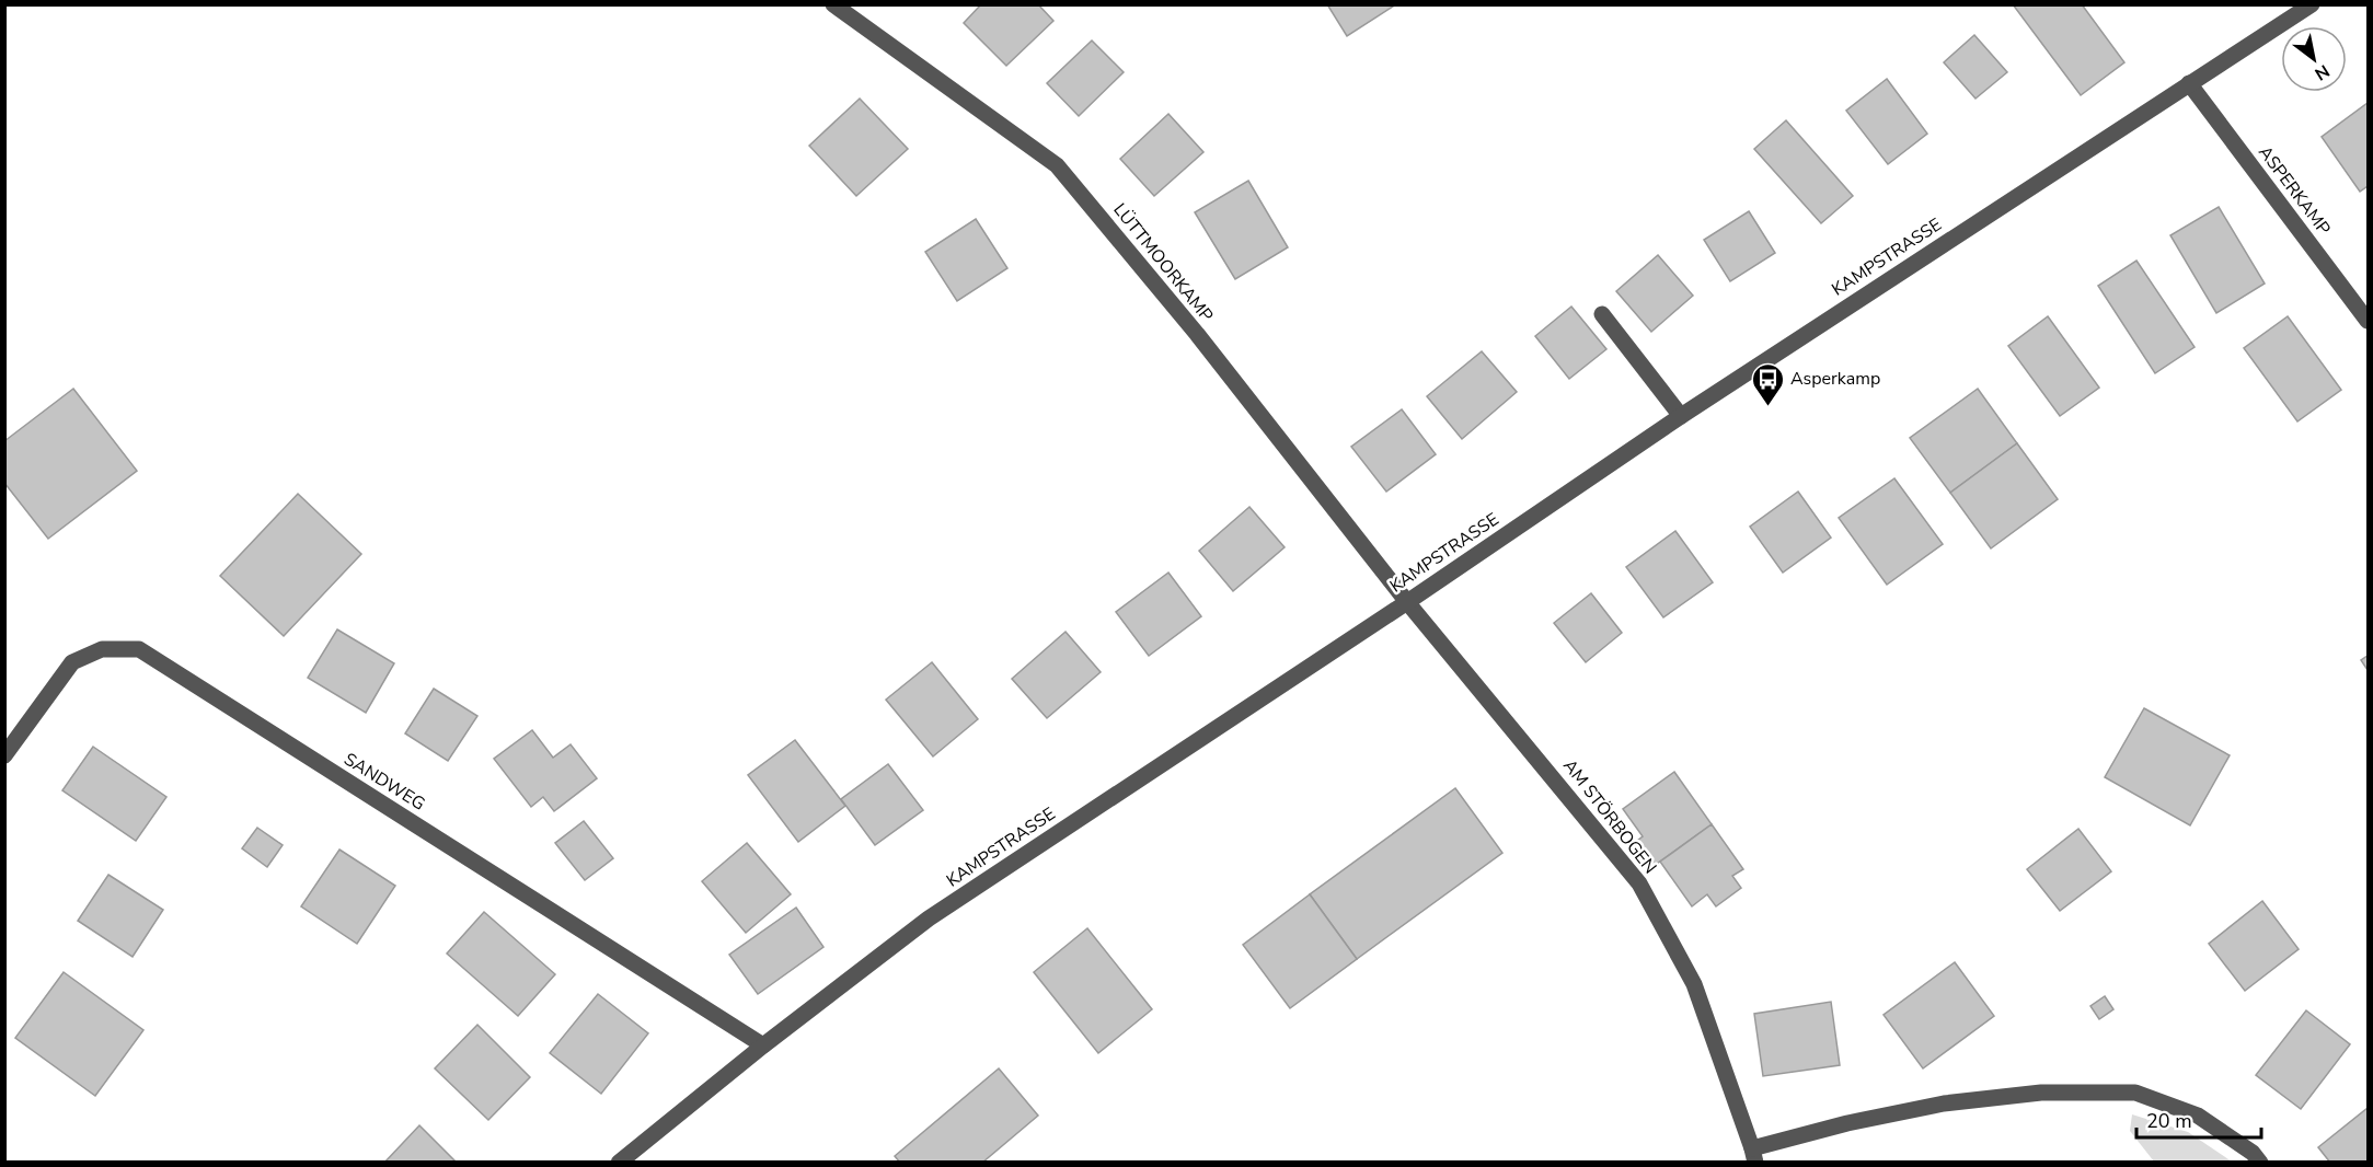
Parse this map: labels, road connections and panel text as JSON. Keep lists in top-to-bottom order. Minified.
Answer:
{"streets":{"street":["ASPERKAMP","KAMPSTRASSE","LÜTTMOORKAMP","SANDWEG","AM STÖRBOGEN"]},"crossings":[["ASPERKAMP","KAMPSTRASSE"],["KAMPSTRASSE","LÜTTMOORKAMP"],["KAMPSTRASSE","SANDWEG"],["KAMPSTRASSE","AM STÖRBOGEN"],["LÜTTMOORKAMP","AM STÖRBOGEN"]],"places":{"bus stop":["Asperkamp"]},"scale_bar":"20 m","north":"bottom right"}
